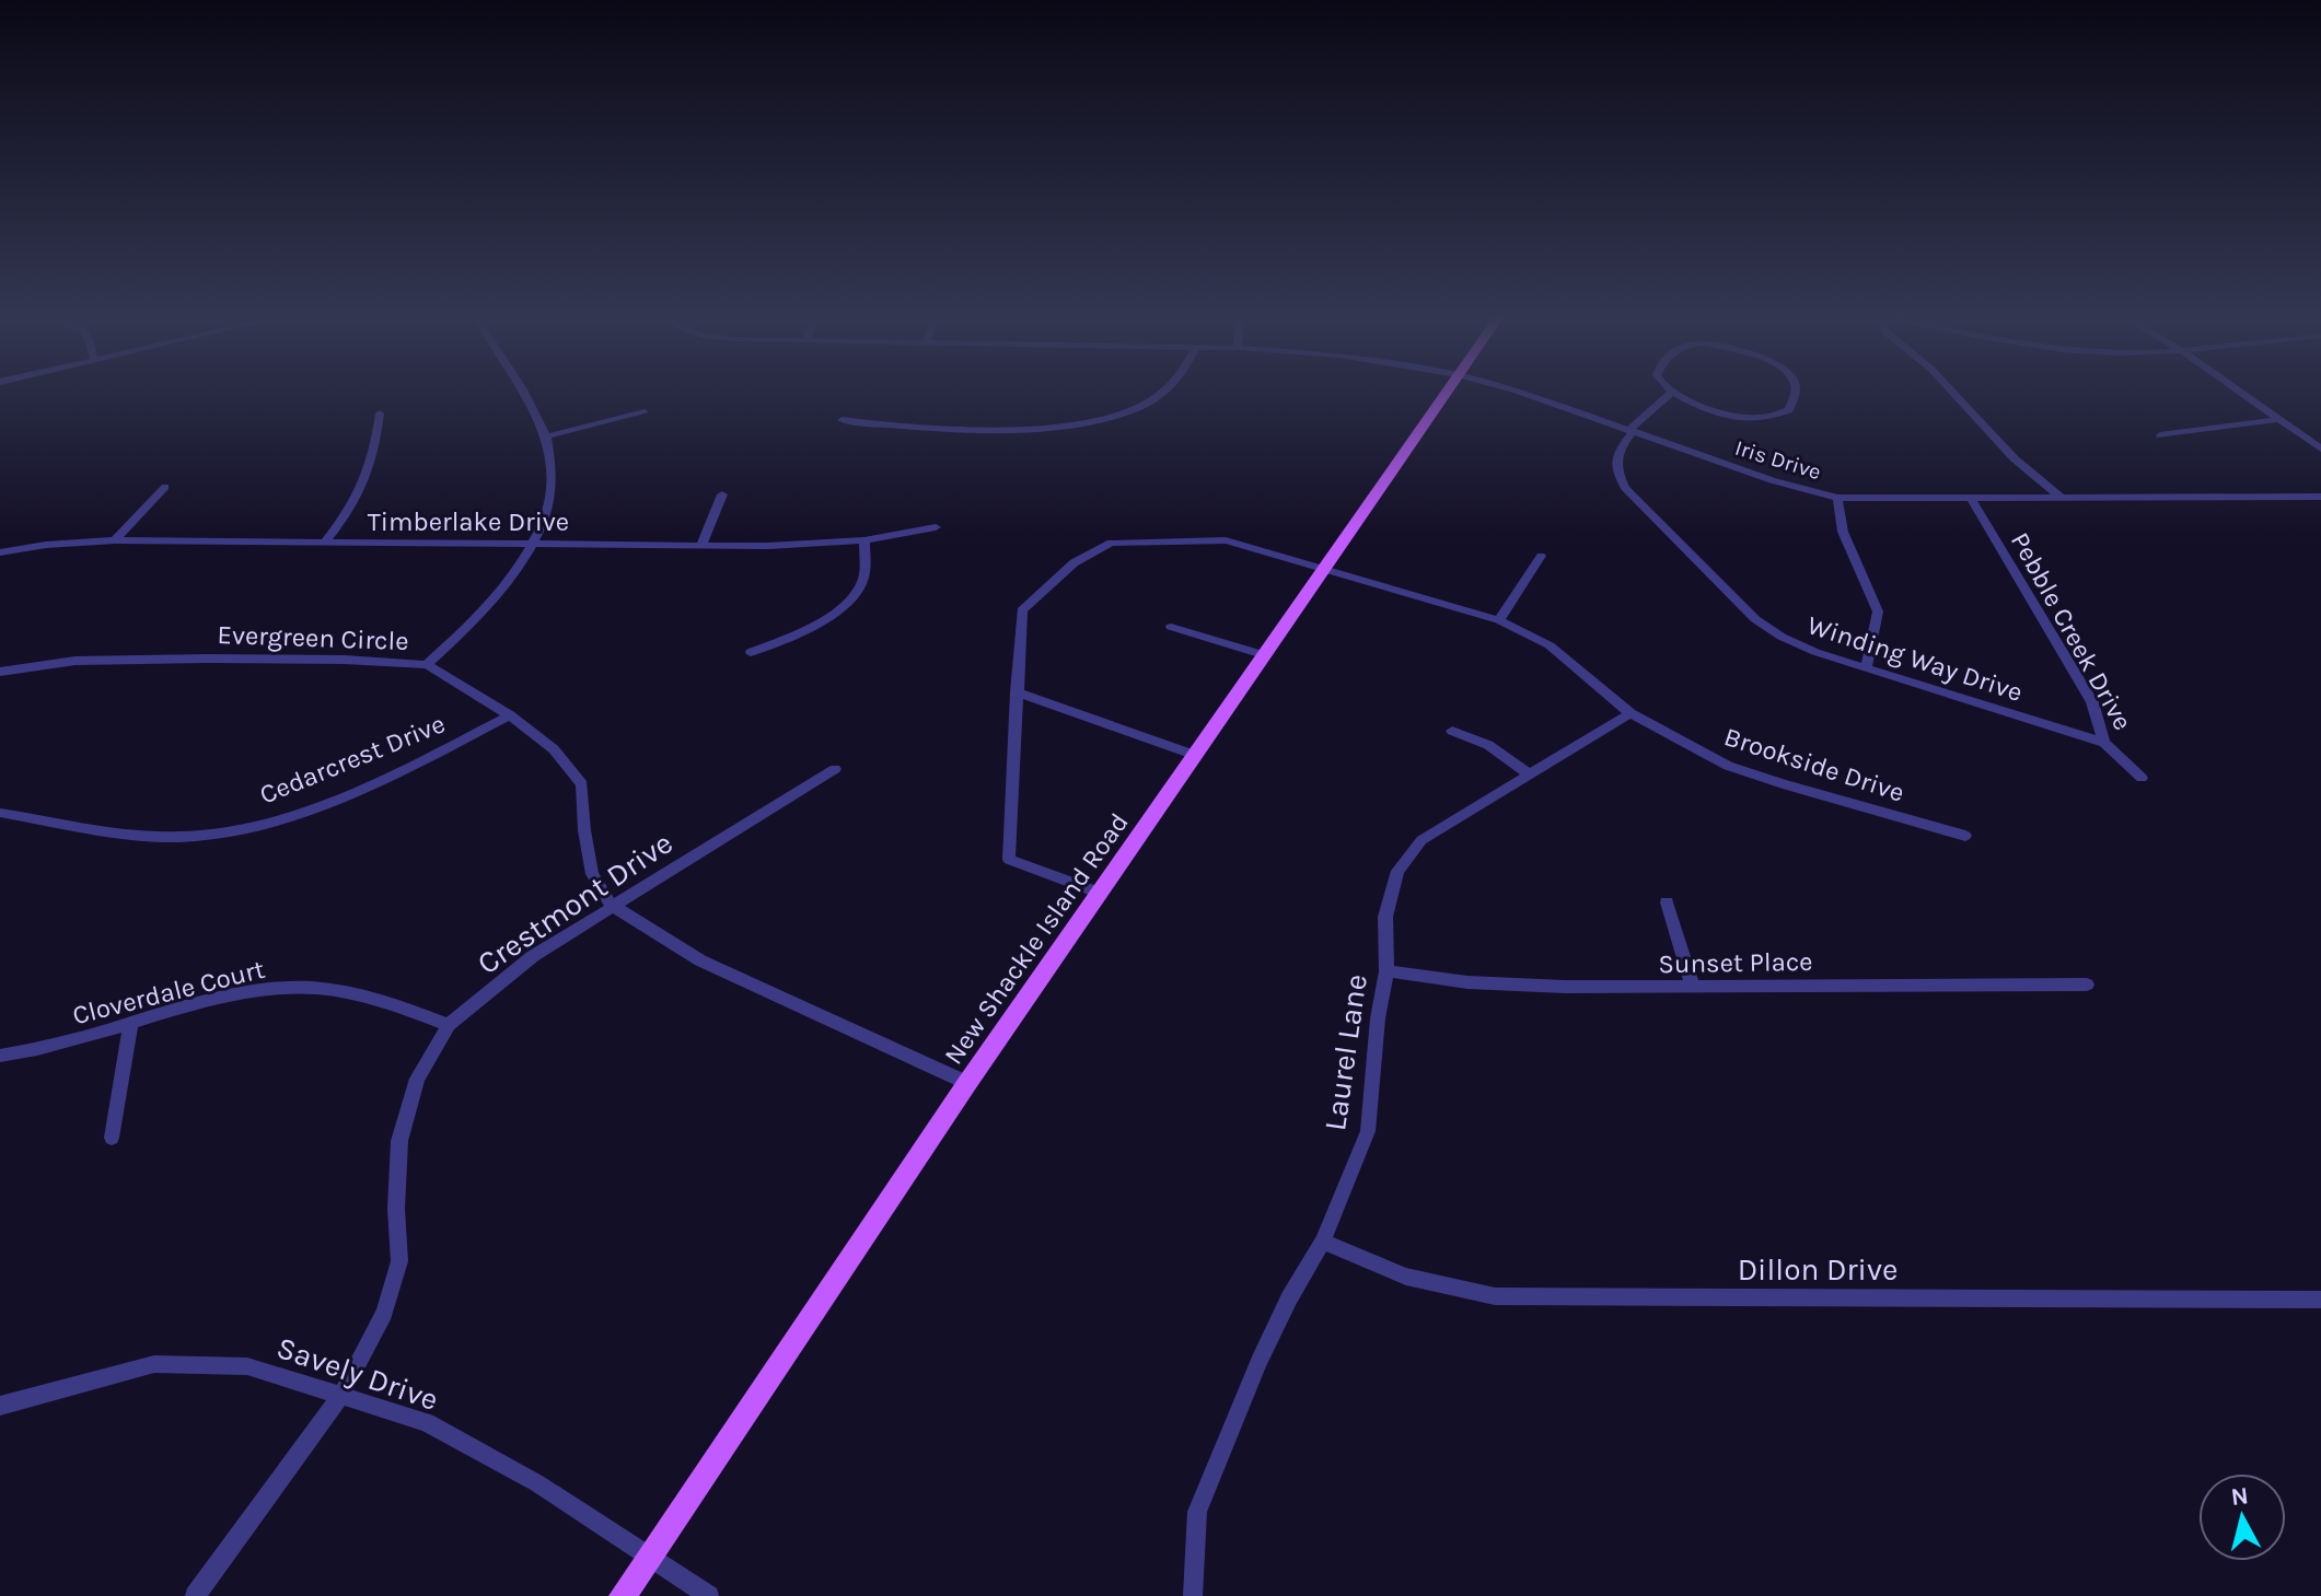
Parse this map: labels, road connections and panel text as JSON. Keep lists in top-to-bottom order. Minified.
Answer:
{"streets":{"main road":["New Shackle Island Road"],"street":["Iris Drive","Timberlake Drive","Pebble Creek Drive","Evergreen Circle","Winding Way Drive","Cedarcrest Drive","Brookside Drive","Crestmont Drive","Sunset Place","Cloverdale Court","Laurel Lane","Dillon Drive","Savely Drive"]},"crossings":[["Iris Drive","Pebble Creek Drive"],["Iris Drive","Winding Way Drive"],["Pebble Creek Drive","Winding Way Drive"],["Evergreen Circle","Cedarcrest Drive"],["Evergreen Circle","Crestmont Drive"],["Brookside Drive","New Shackle Island Road"],["Brookside Drive","Laurel Lane"],["Crestmont Drive","Cloverdale Court"],["Crestmont Drive","Savely Drive"],["New Shackle Island Road","Savely Drive"],["Sunset Place","Laurel Lane"],["Laurel Lane","Dillon Drive"]],"north":"top"}
